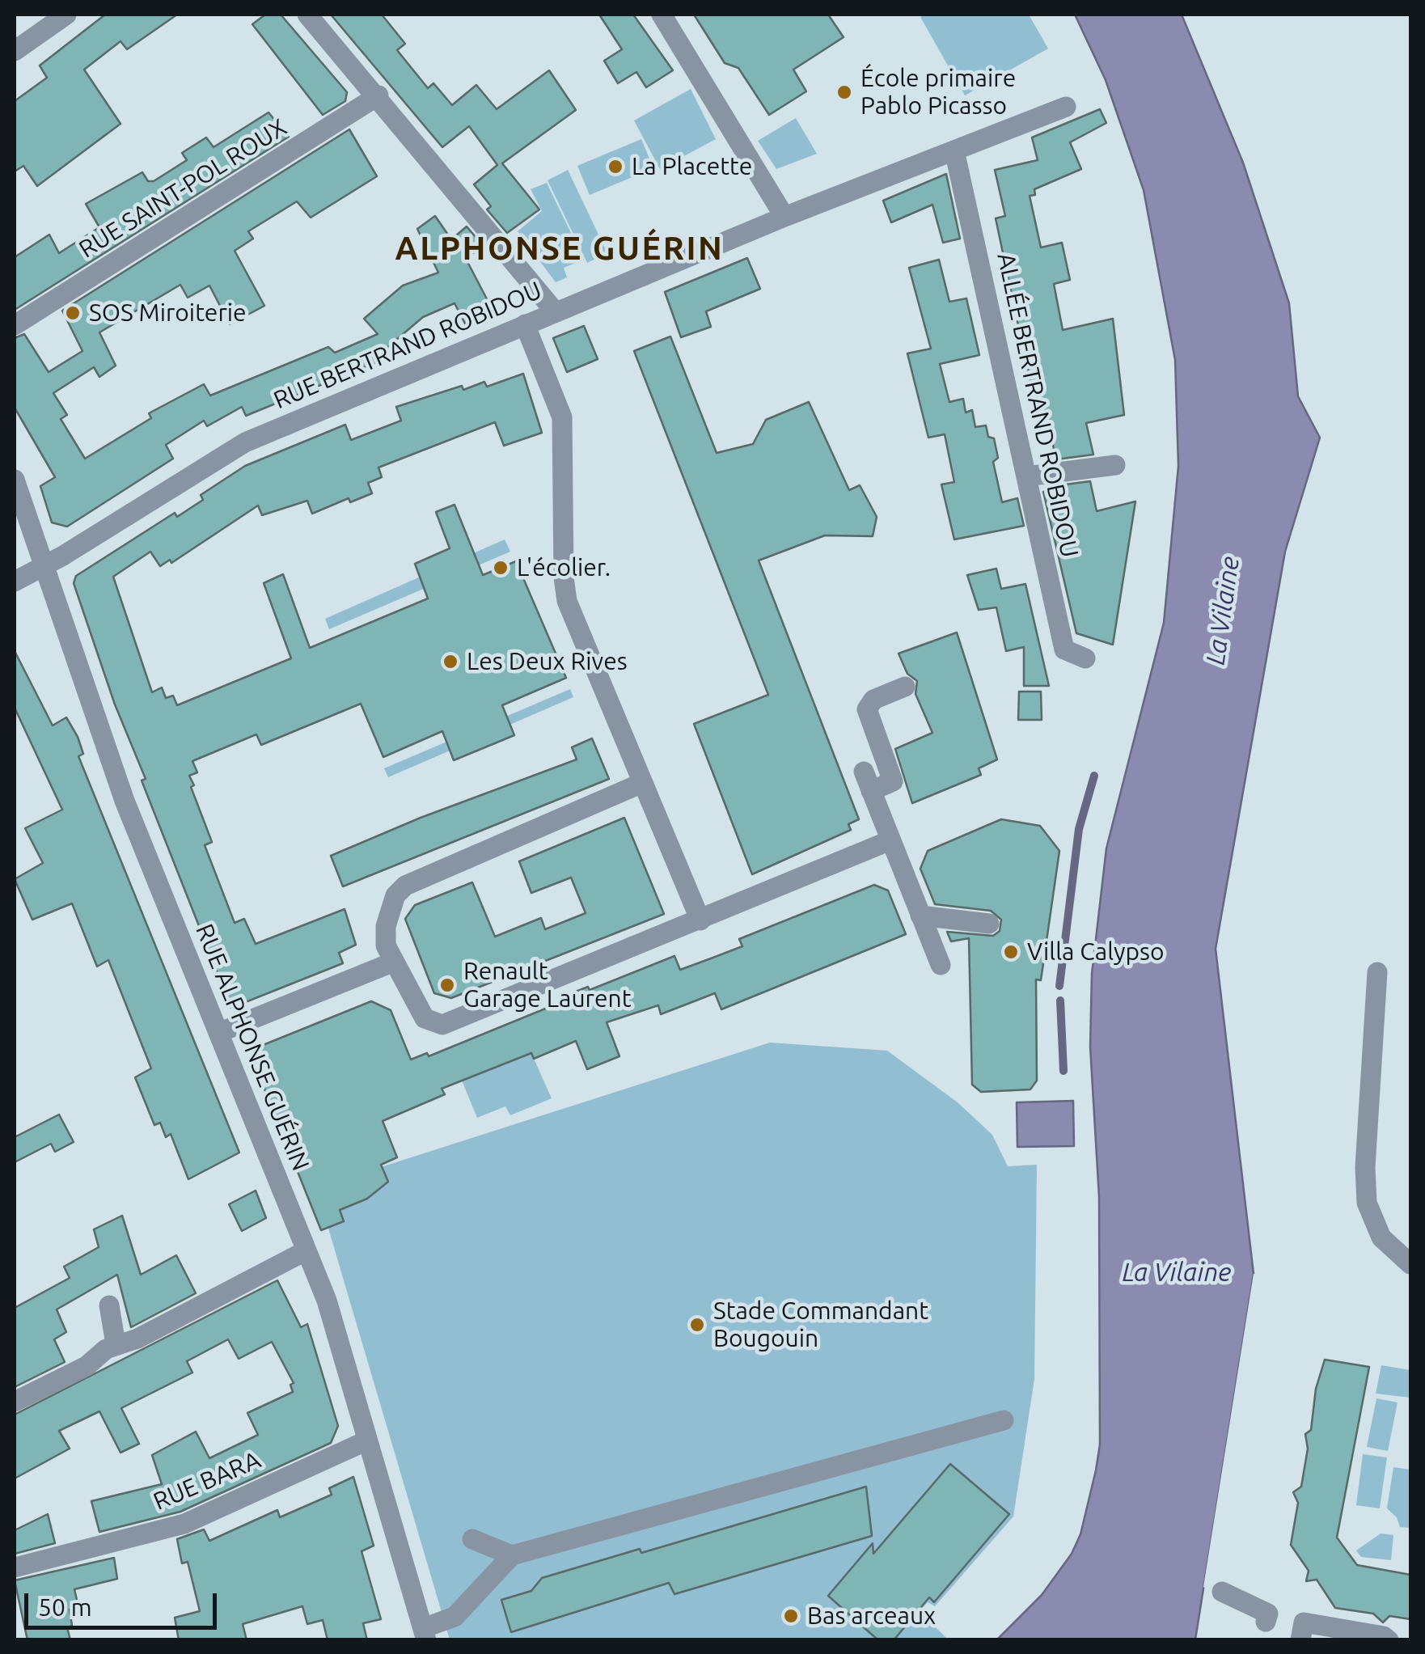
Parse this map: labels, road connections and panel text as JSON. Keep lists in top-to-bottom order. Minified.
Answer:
{"streets":{"street":["RUE SAINT-POL ROUX","RUE BERTRAND ROBIDOU","ALLÉE BERTRAND ROBIDOU","RUE ALPHONSE GUÉRIN","RUE BARA"]},"crossings":[["RUE BERTRAND ROBIDOU","ALLÉE BERTRAND ROBIDOU"],["RUE BERTRAND ROBIDOU","RUE ALPHONSE GUÉRIN"],["RUE ALPHONSE GUÉRIN","RUE BARA"]],"districts":["ALPHONSE GUÉRIN"],"water":["La Vilaine"],"places":["École primaire Pablo Picasso","La Placette","SOS Miroiterie","L'écolier.","Les Deux Rives","Villa Calypso","Renault Garage Laurent","Stade Commandant Bougouin","Bas arceaux"],"scale_bar":"50 m"}
